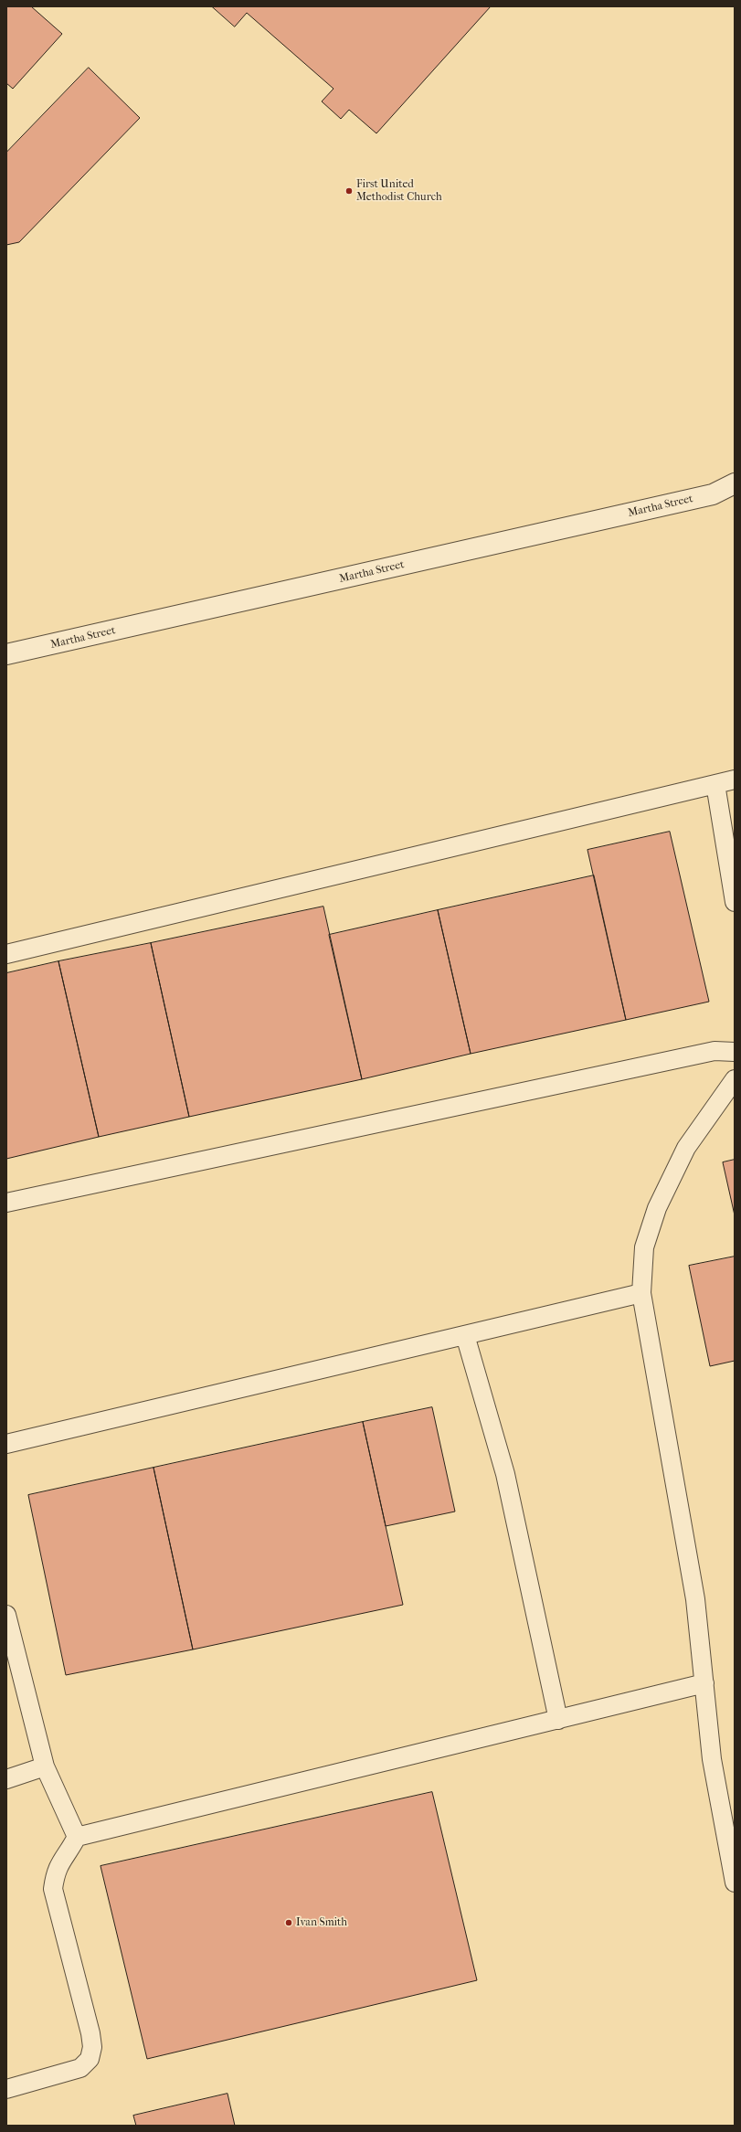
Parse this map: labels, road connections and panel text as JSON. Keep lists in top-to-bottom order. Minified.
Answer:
{"streets":{"street":["Martha Street"]},"places":["First United Methodist Church","Ivan Smith"]}
